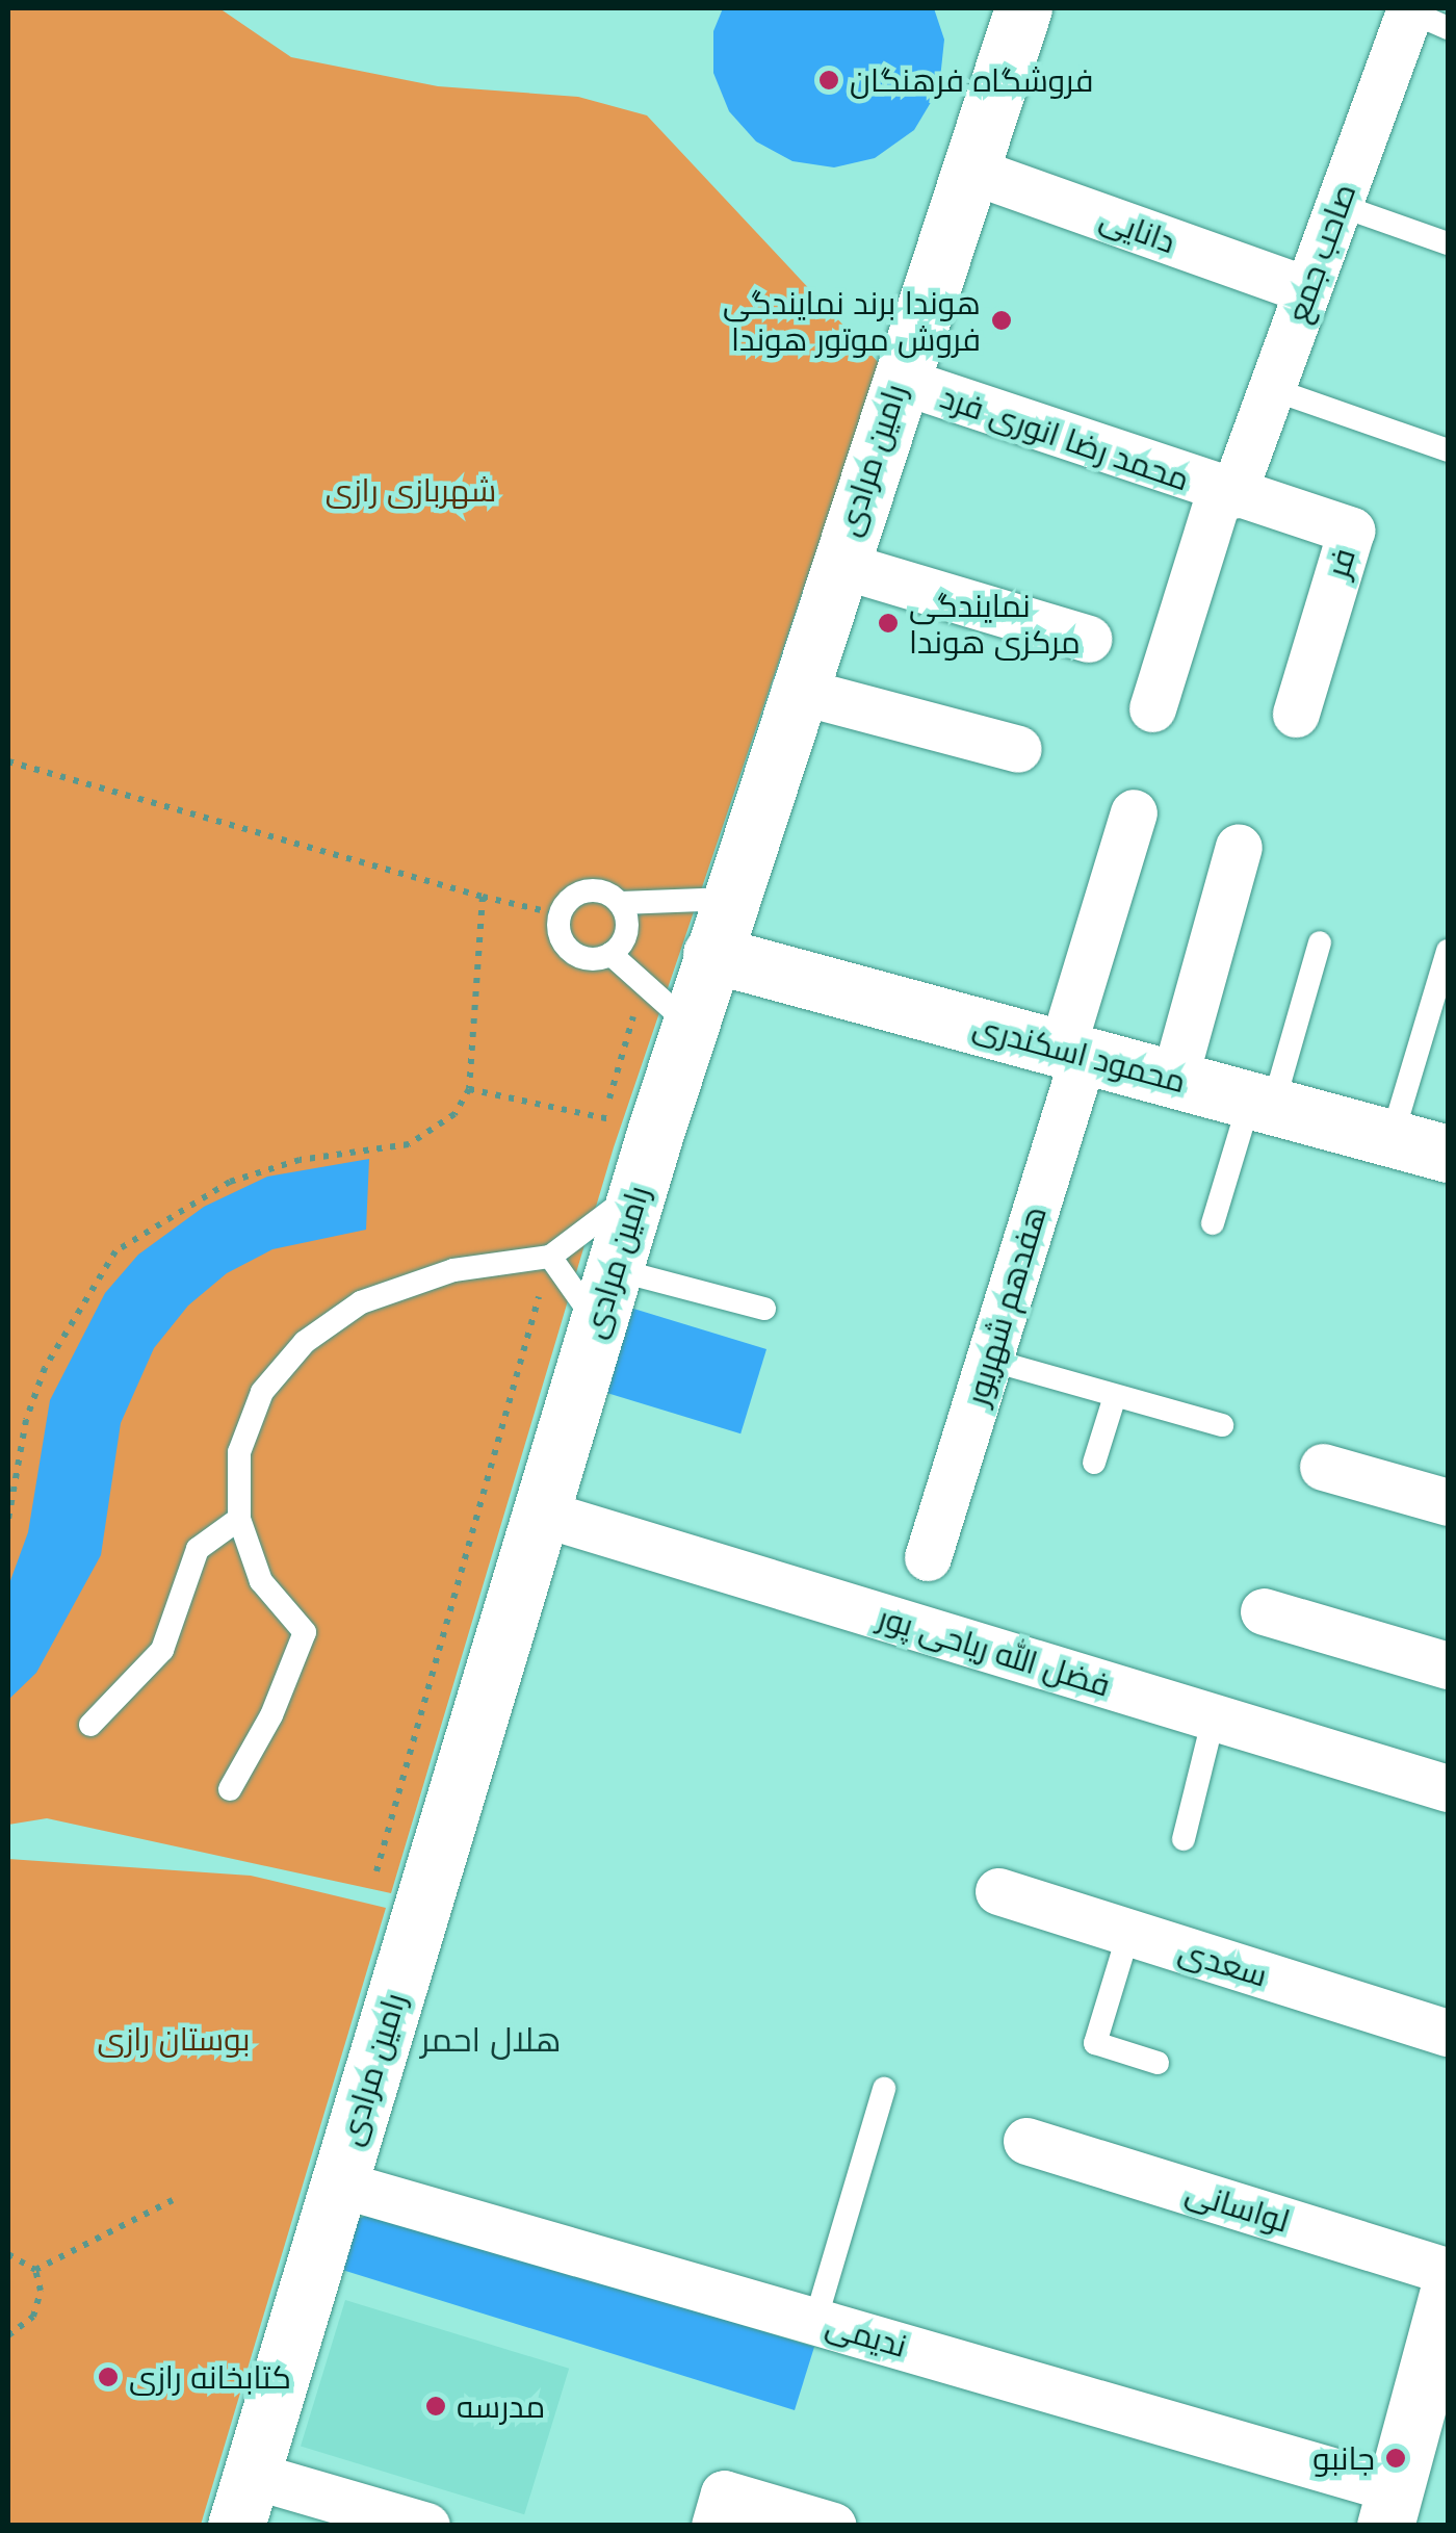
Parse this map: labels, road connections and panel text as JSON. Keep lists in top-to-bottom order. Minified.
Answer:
{"streets":{"street":["دانایی","صاحب جمع","محمد رضا انوری فرد","رامین مرادی","فر","محمود اسکندری","هفدهم شهریور","فضل الله ریاحی پور","سعدی","لواسانی","ندیمی"]},"crossings":[["دانایی","صاحب جمع"],["دانایی","رامین مرادی"],["صاحب جمع","محمد رضا انوری فرد"],["صاحب جمع","فر"],["محمد رضا انوری فرد","رامین مرادی"],["محمد رضا انوری فرد","فر"],["رامین مرادی","محمود اسکندری"],["رامین مرادی","فضل الله ریاحی پور"],["رامین مرادی","ندیمی"],["محمود اسکندری","هفدهم شهریور"]],"districts":["هلال احمر"],"parks":["شهربازی رازی","بوستان رازی"],"places":["فروشگاه فرهنگان","هوندا برند نمایندگی فروش موتور هوندا","نمایندگی مرکزی هوندا","کتابخانه رازی","مدرسه","جانبو"]}
